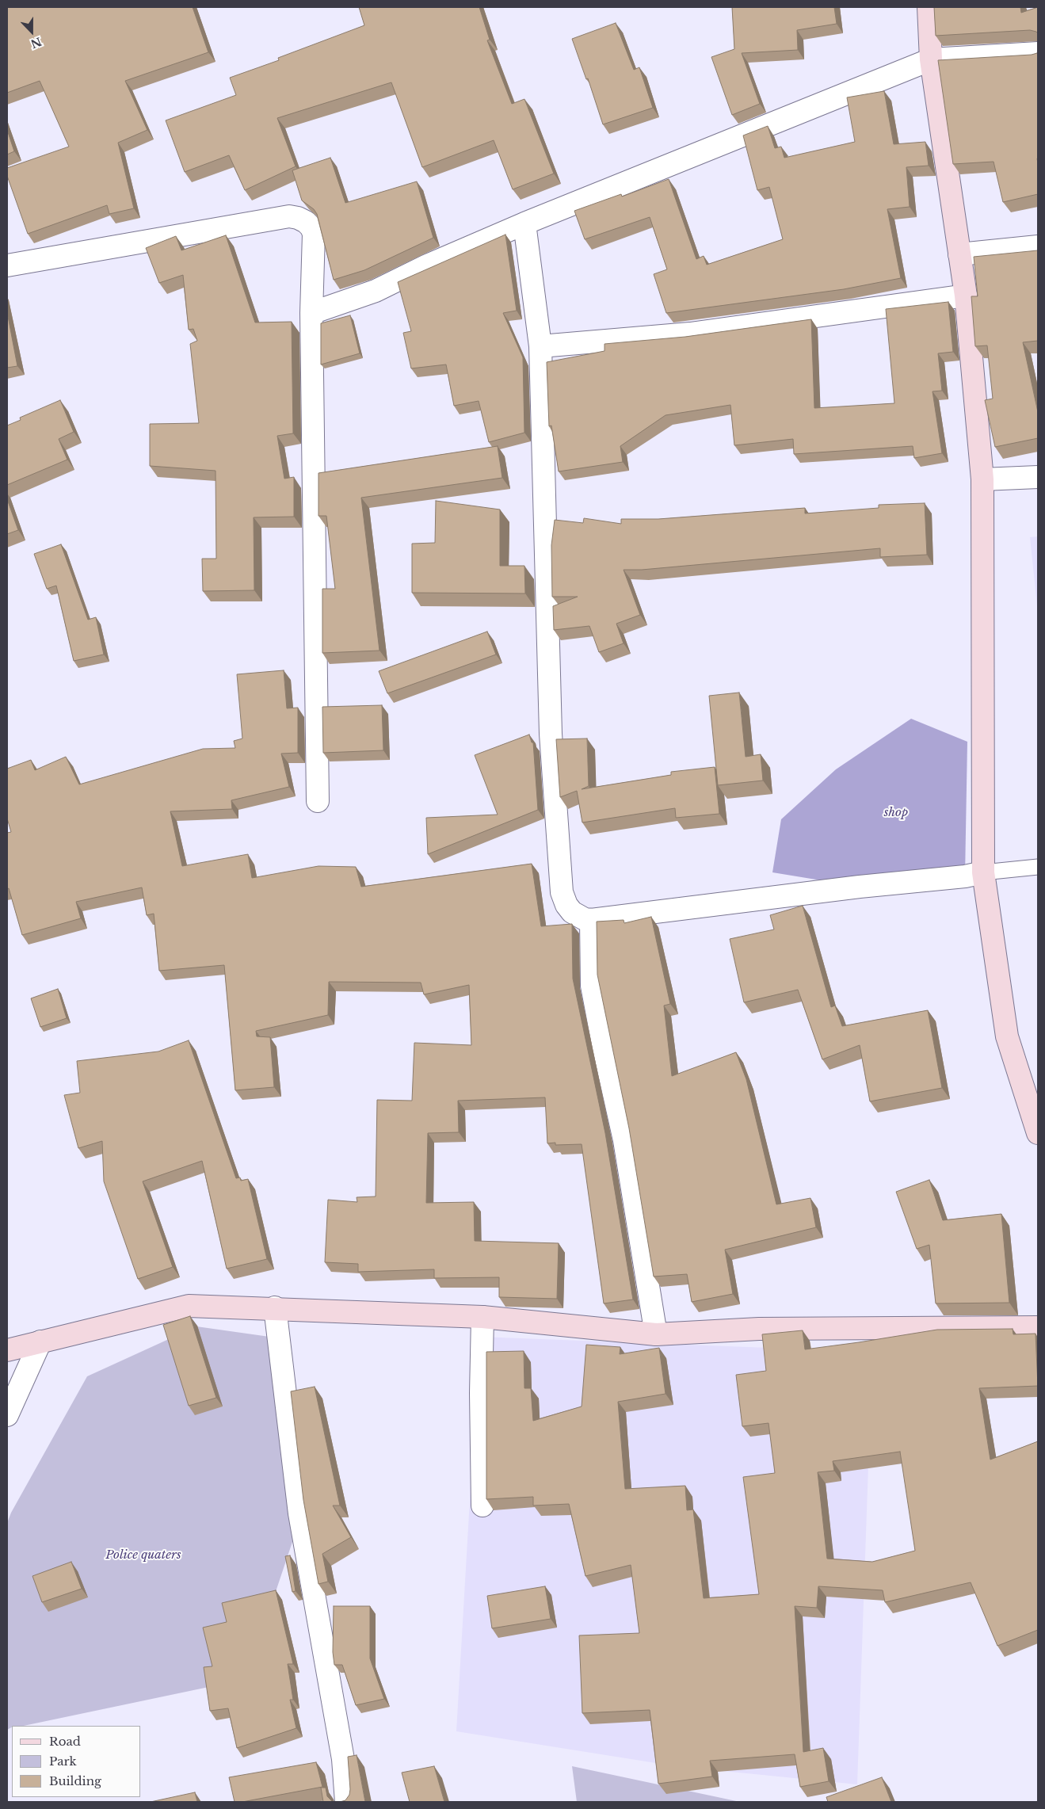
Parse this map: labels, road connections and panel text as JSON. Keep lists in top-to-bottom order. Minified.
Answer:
{"parks":["shop","Police quaters"],"legend":["Road","Park","Building"],"north":"bottom"}
